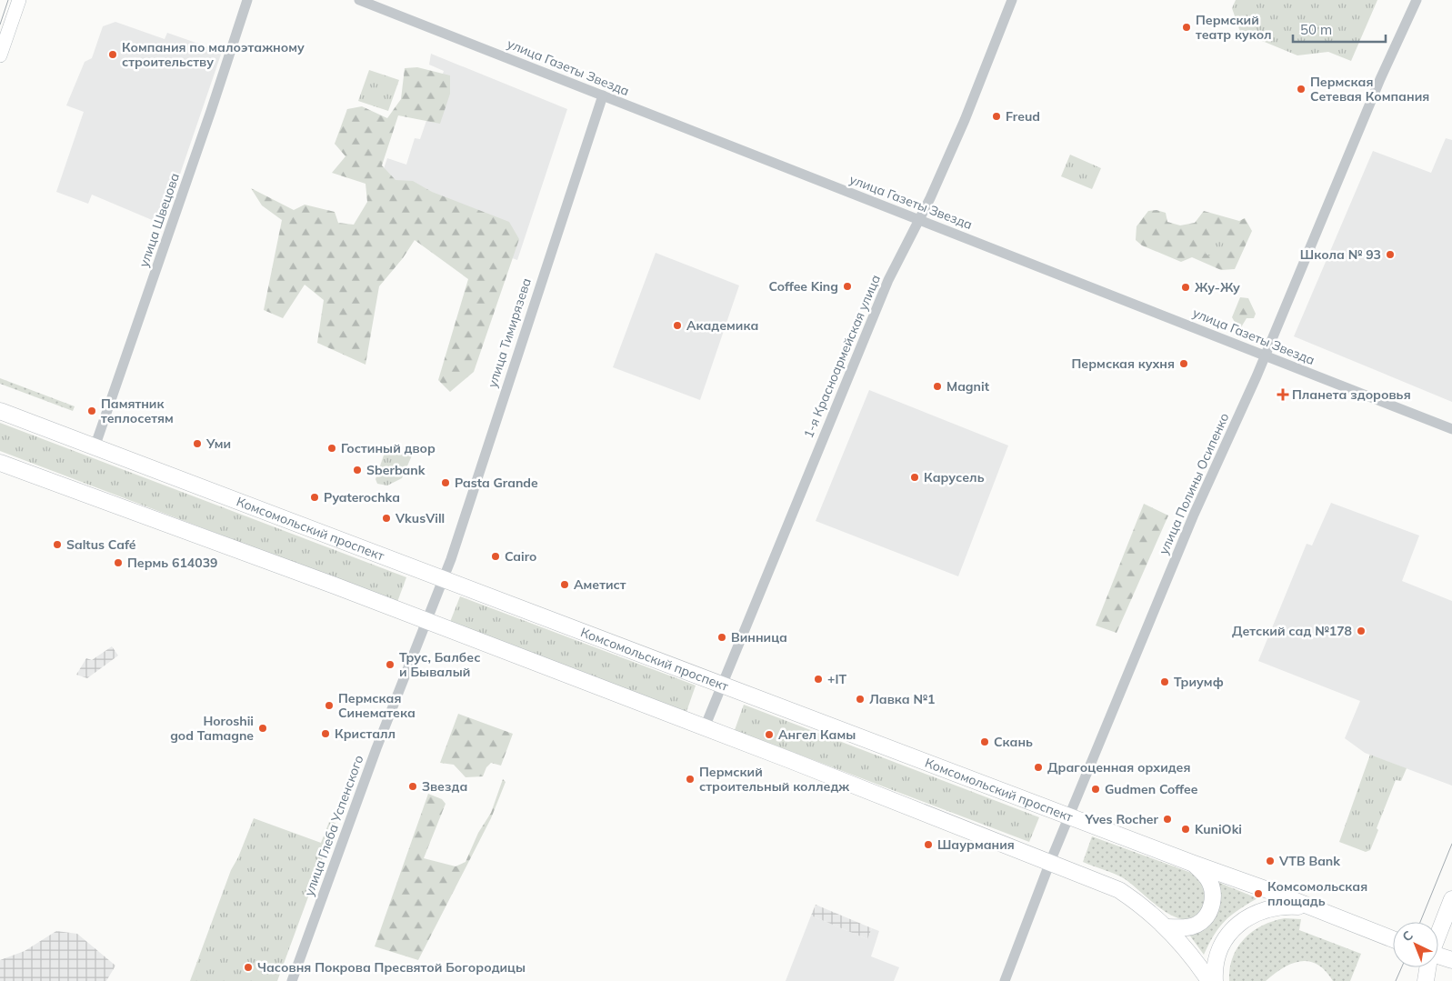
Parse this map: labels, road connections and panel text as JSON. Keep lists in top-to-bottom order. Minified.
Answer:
{"streets":{"main road":["Комсомольский проспект"],"street":["улица Газеты Звезда","улица Швецова","улица Тимирязева","1-я Красноармейская улица","улица Полины Осипенко","улица Глеба Успенского"]},"crossings":[["улица Газеты Звезда","улица Тимирязева"],["улица Газеты Звезда","1-я Красноармейская улица"],["улица Газеты Звезда","улица Полины Осипенко"],["улица Швецова","Комсомольский проспект"],["улица Тимирязева","Комсомольский проспект"],["улица Тимирязева","улица Глеба Успенского"],["1-я Красноармейская улица","Комсомольский проспект"],["улица Полины Осипенко","Комсомольский проспект"],["Комсомольский проспект","улица Глеба Успенского"]],"places":{"other":["Пермский театр кукол","Компания по малоэтажному строительству","Пермская Сетевая Компания","Freud","Школа № 93","Coffee King","Жу-Жу","Академика","Пермская кухня","Magnit","Памятник теплосетям","Уми","Гостиный двор","Sberbank","Карусель","Pasta Grande","Pyaterochka","VkusVill","Saltus Café","Cairo","Пермь 614039","Аметист","Детский сад №178","Винница","Трус, Балбес и Бывалый","+IT","Триумф","Лавка №1","Пермская Синематека","Horoshii god Tamagne","Кристалл","Ангел Камы","Скань","Драгоценная орхидея","Пермский строительный колледж","Звезда","Gudmen Coffee","Yves Rocher","KuniOki","Шаурмания","VTB Bank","Комсомольская площадь","Часовня Покрова Пресвятой Богородицы"],"health":["Планета здоровья"]},"scale_bar":"50 m","north":"top left"}
